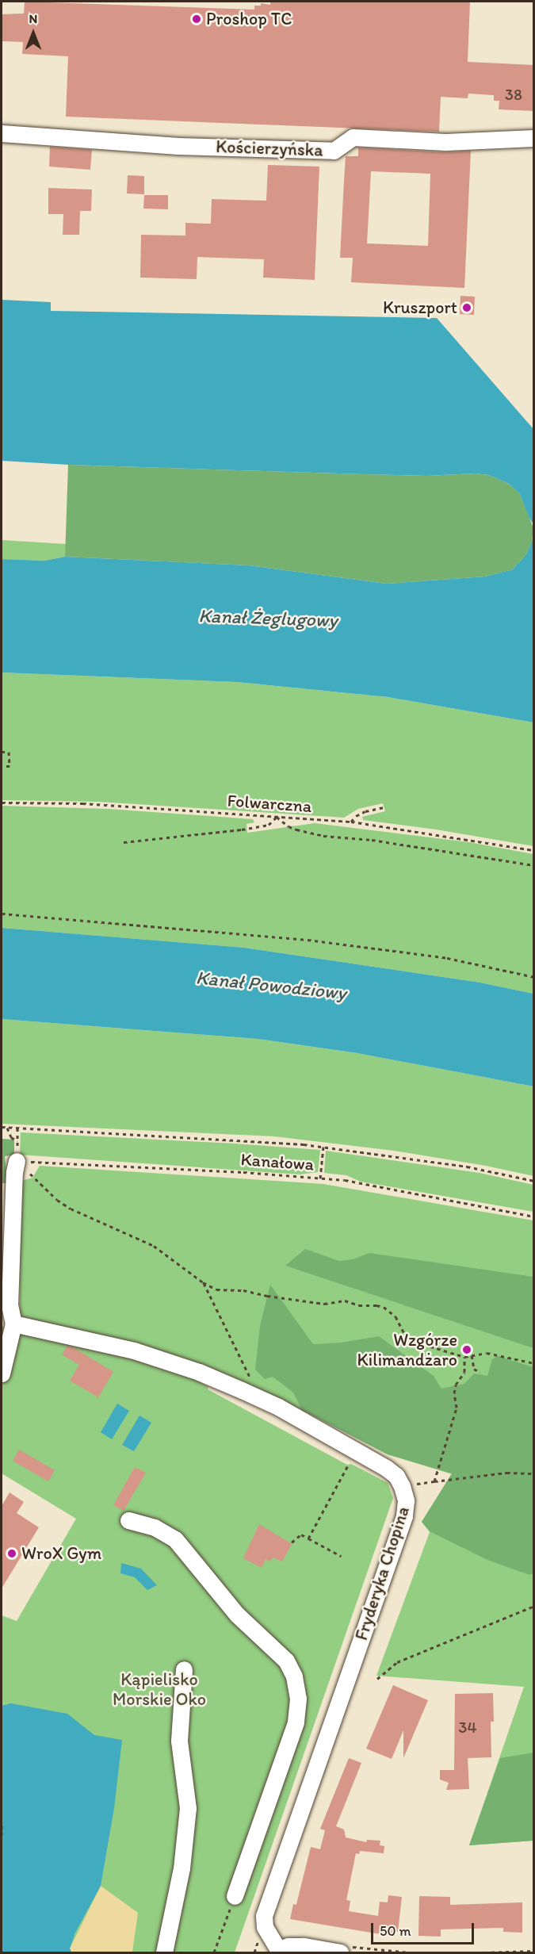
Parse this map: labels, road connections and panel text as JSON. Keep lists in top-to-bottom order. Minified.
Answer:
{"streets":{"street":["Kościerzyńska","Fryderyka Chopina"],"path":["Folwarczna","Kanałowa"]},"water":["Kanał Żeglugowy","Kanał Powodziowy"],"parks":["Kąpielisko Morskie Oko"],"places":["Proshop TC","Kruszport","Wzgórze Kilimandżaro","WroX Gym"],"house_numbers":["38","34"],"scale_bar":"50 m","north":"top"}
